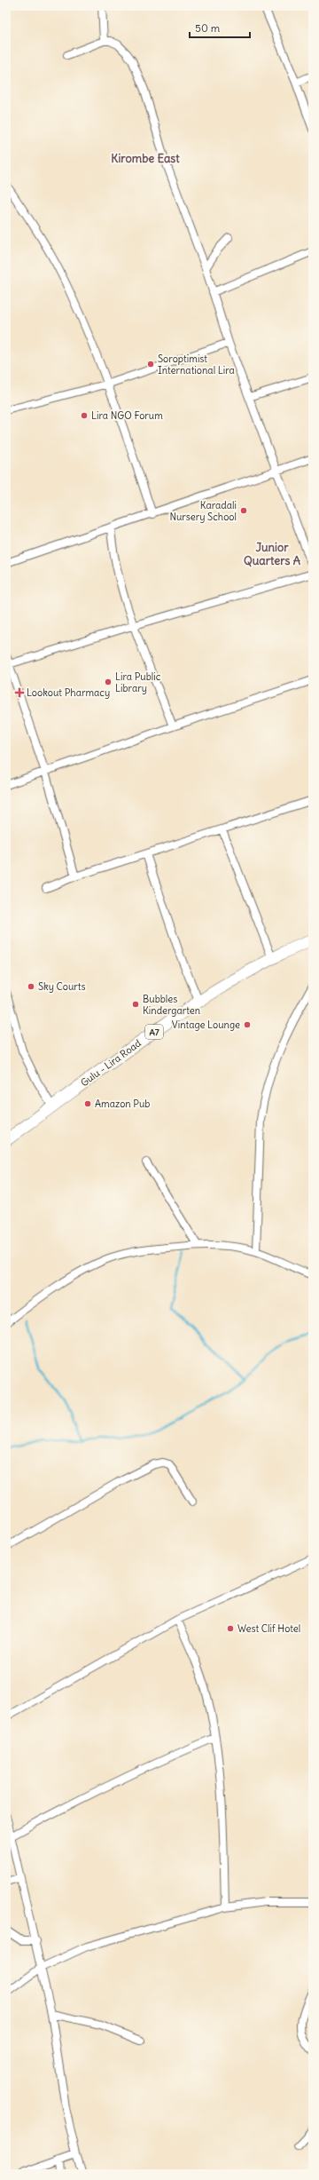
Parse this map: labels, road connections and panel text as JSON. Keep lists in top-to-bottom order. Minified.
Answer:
{"streets":{"main road":["A7","Gulu - Lira Road"]},"districts":["Kirombe East","Junior Quarters A"],"places":{"other":["Soroptimist International Lira","Lira NGO Forum","Karadali Nursery School","Lira Public Library","Sky Courts","Bubbles Kindergarten","Vintage Lounge","Amazon Pub","West Clif Hotel"],"health":["Lookout Pharmacy"]},"scale_bar":"50 m"}
